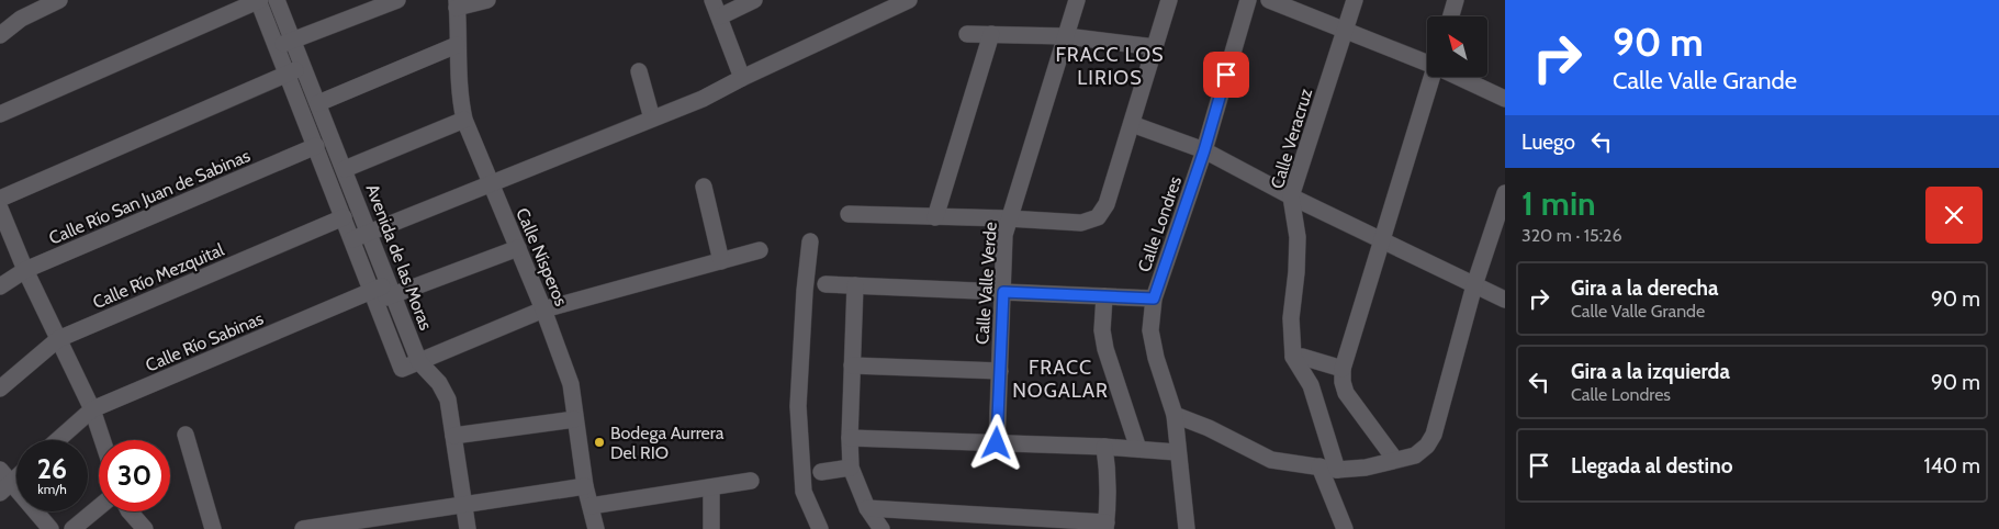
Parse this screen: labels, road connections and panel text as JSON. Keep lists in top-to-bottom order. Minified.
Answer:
{"streets":{"street":["Calle Veracruz","Calle Río San Juan de Sabinas","Calle Londres","Avenida de las Moras","Calle Nísperos","Calle Río Mezquital","Calle Valle Verde","Calle Río Sabinas"]},"crossings":[["Calle Río San Juan de Sabinas","Avenida de las Moras"],["Avenida de las Moras","Calle Río Mezquital"],["Avenida de las Moras","Calle Río Sabinas"],["Calle Nísperos","Calle Río Sabinas"]],"districts":["FRACC LOS LIRIOS","FRACC NOGALAR"],"places":["Bodega Aurrera Del RIO"],"north":"top left","page":{"turn":["90 m","Calle Valle Grande"],"then":"Luego","heading":["1 min","320 m · 15:26"],"list":[{"name":"Gira a la derecha","note":"Calle Valle Grande","value":"90 m"},{"name":"Gira a la izquierda","note":"Calle Londres","value":"90 m"},{"name":"Llegada al destino","value":"140 m"}],"speed":"26 km/h","limit":"30"}}
